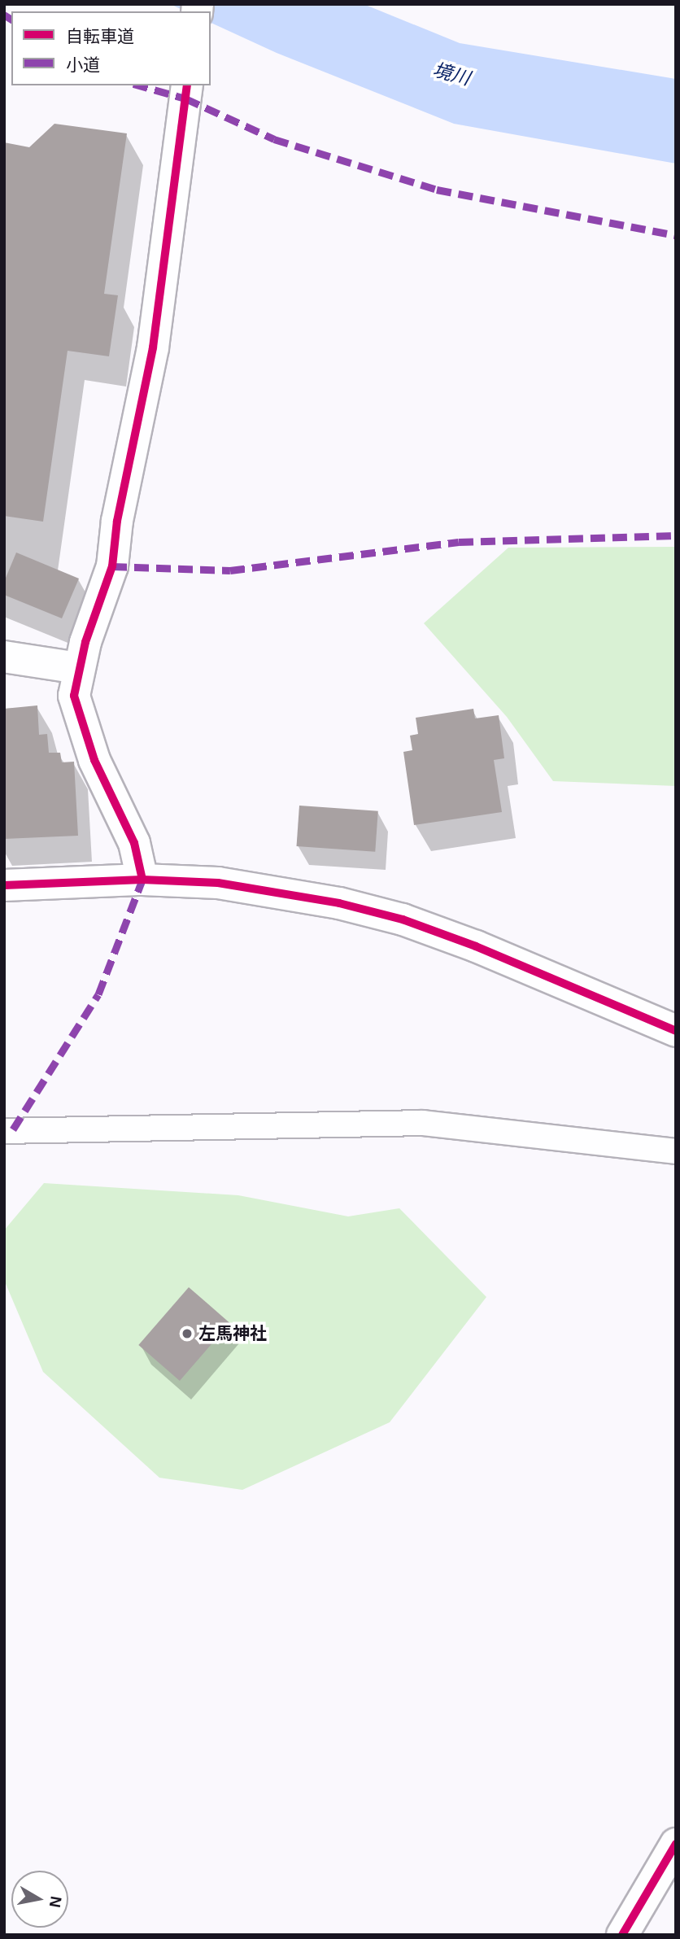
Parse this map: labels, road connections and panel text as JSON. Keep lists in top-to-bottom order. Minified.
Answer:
{"water":["境川"],"places":["左馬神社"],"legend":["自転車道","小道"],"north":"right"}
